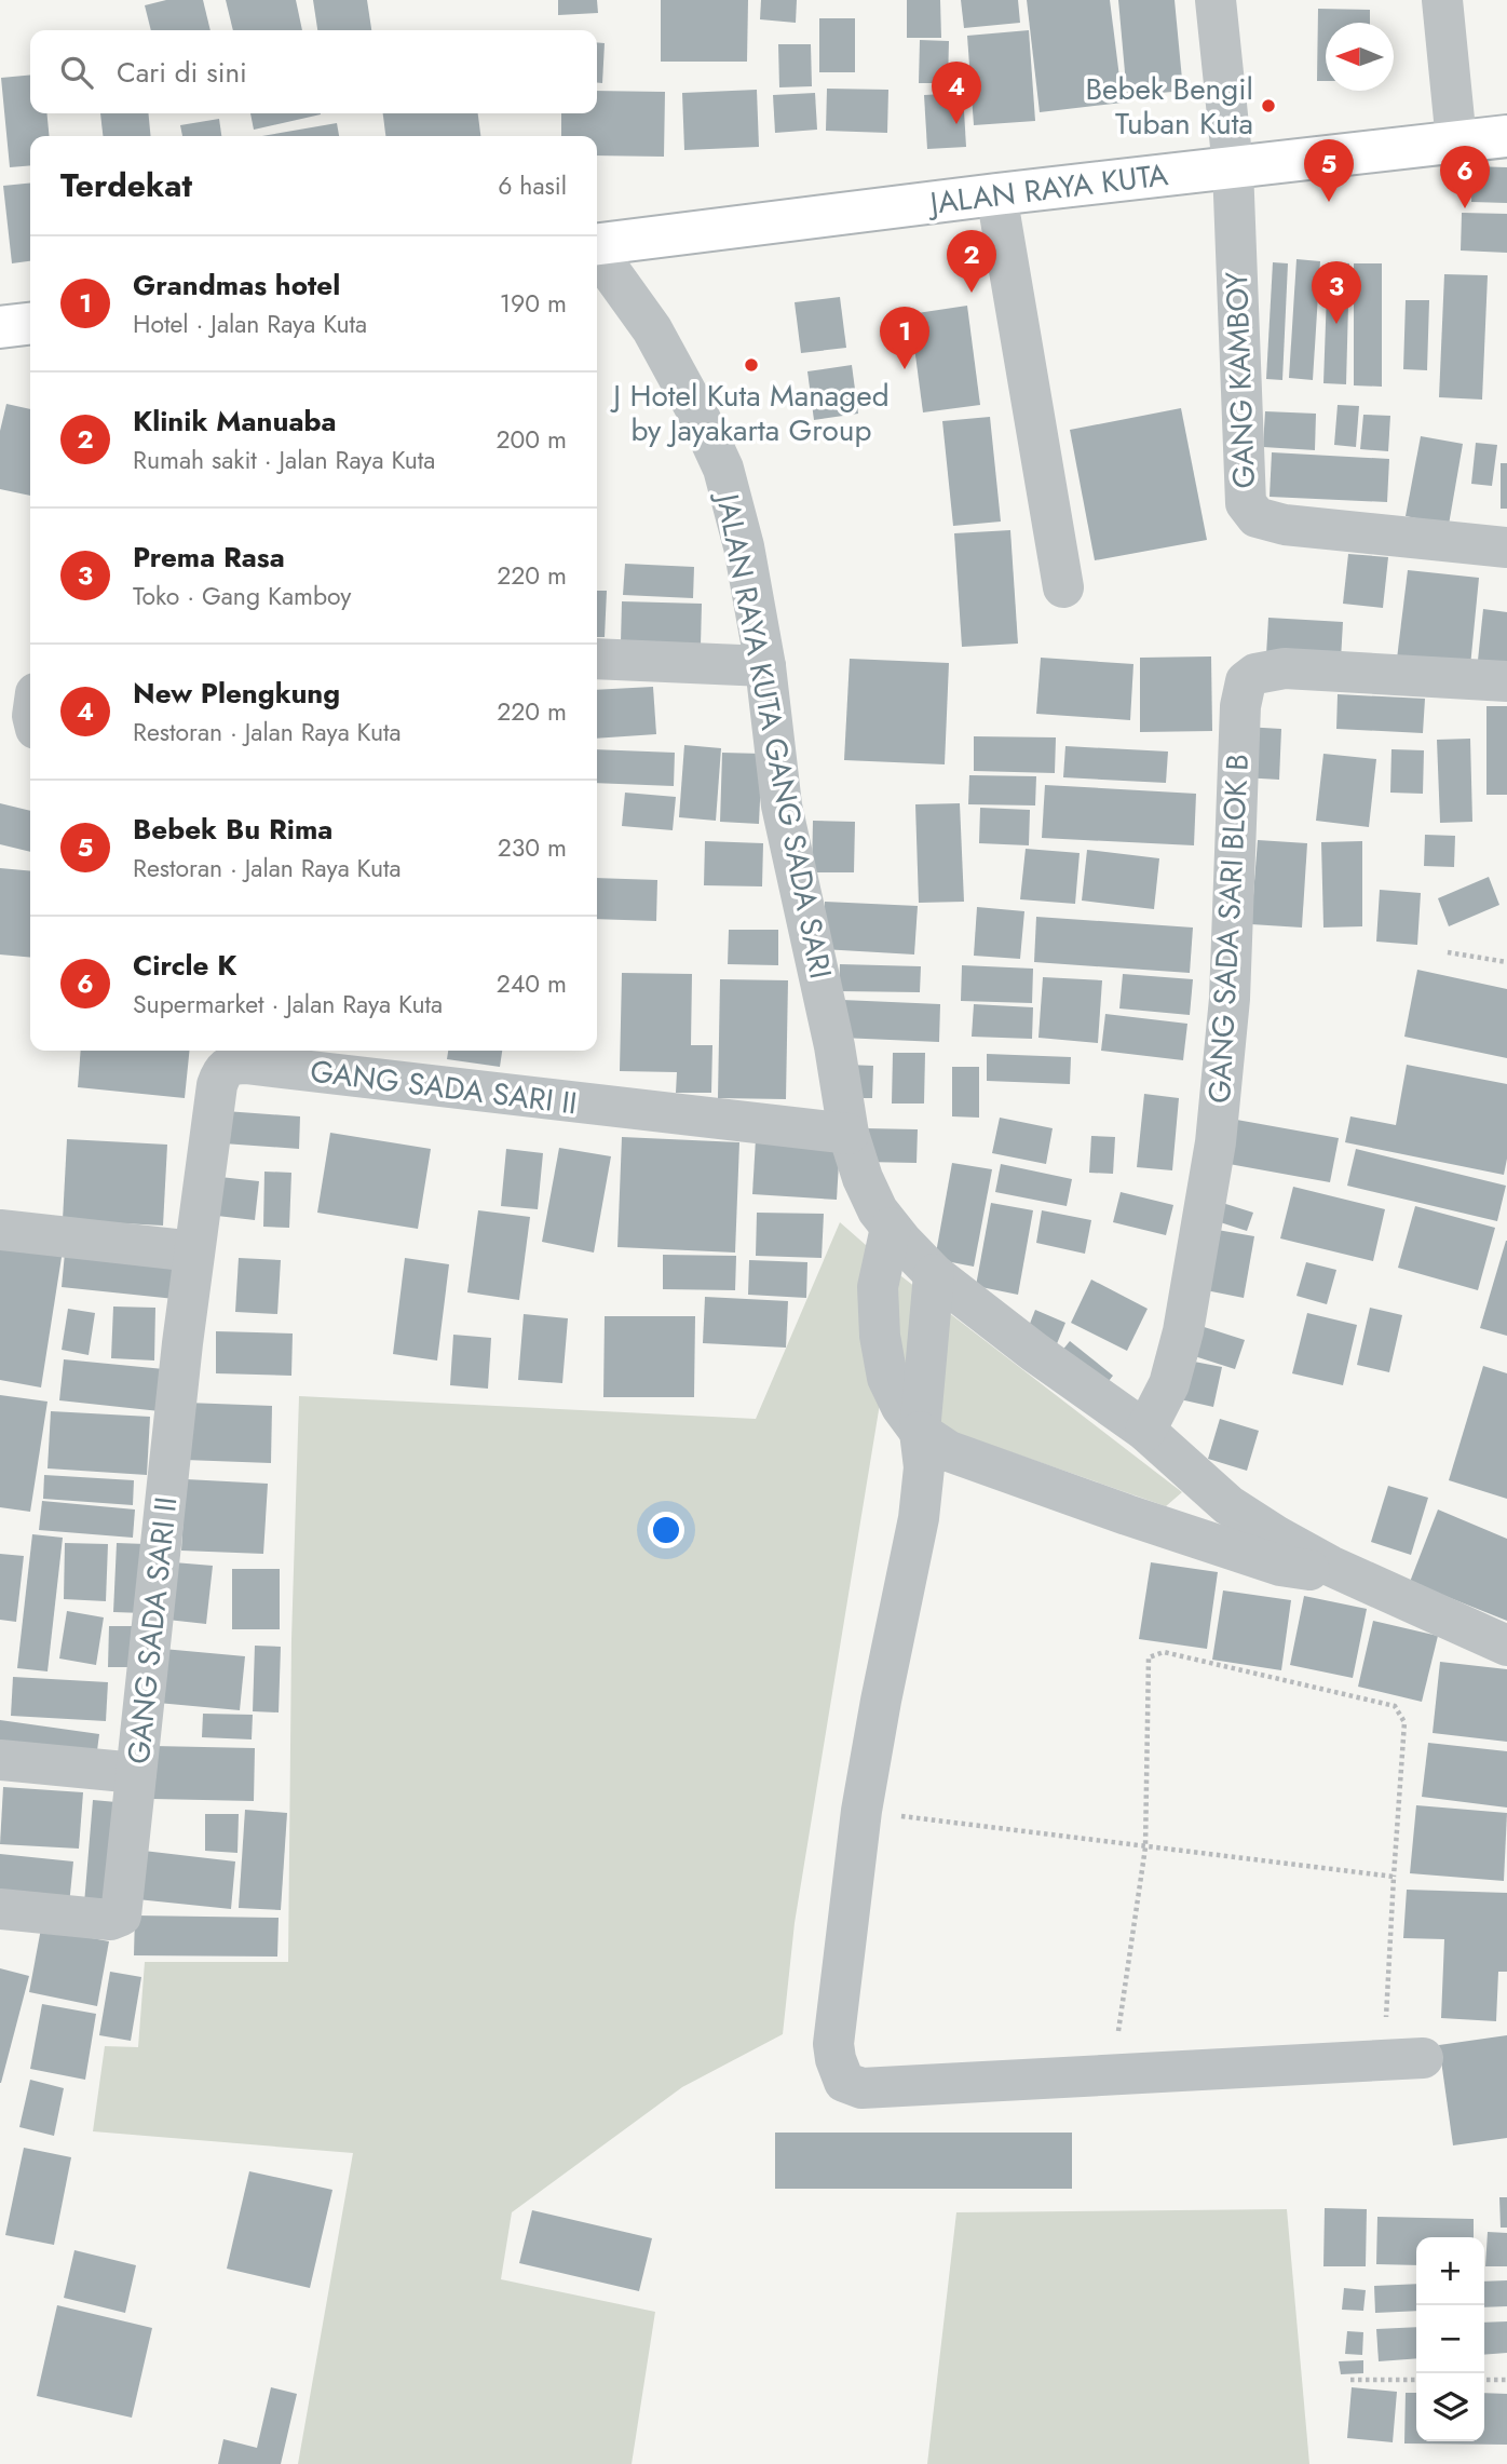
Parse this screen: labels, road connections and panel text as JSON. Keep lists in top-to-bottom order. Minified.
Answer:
{"streets":{"main road":["JALAN RAYA KUTA"],"street":["GANG KAMBOY","JALAN RAYA KUTA GANG SADA SARI","GANG SADA SARI BLOK B","GANG SADA SARI II"]},"crossings":[["JALAN RAYA KUTA","GANG KAMBOY"],["JALAN RAYA KUTA GANG SADA SARI","GANG SADA SARI BLOK B"],["JALAN RAYA KUTA GANG SADA SARI","GANG SADA SARI II"]],"places":["Bebek Bengil Tuban Kuta","J Hotel Kuta Managed by Jayakarta Group"],"north":"left","page":{"search":"Cari di sini","pins":["4","5","6","2","3","1"],"heading":["Terdekat","6 hasil"],"list":[{"mark":"1","name":"Grandmas hotel","note":"Hotel · Jalan Raya Kuta","value":"190 m"},{"mark":"2","name":"Klinik Manuaba","note":"Rumah sakit · Jalan Raya Kuta","value":"200 m"},{"mark":"3","name":"Prema Rasa","note":"Toko · Gang Kamboy","value":"220 m"},{"mark":"4","name":"New Plengkung","note":"Restoran · Jalan Raya Kuta","value":"220 m"},{"mark":"5","name":"Bebek Bu Rima","note":"Restoran · Jalan Raya Kuta","value":"230 m"},{"mark":"6","name":"Circle K","note":"Supermarket · Jalan Raya Kuta","value":"240 m"}],"map_buttons":["+","−"]}}
